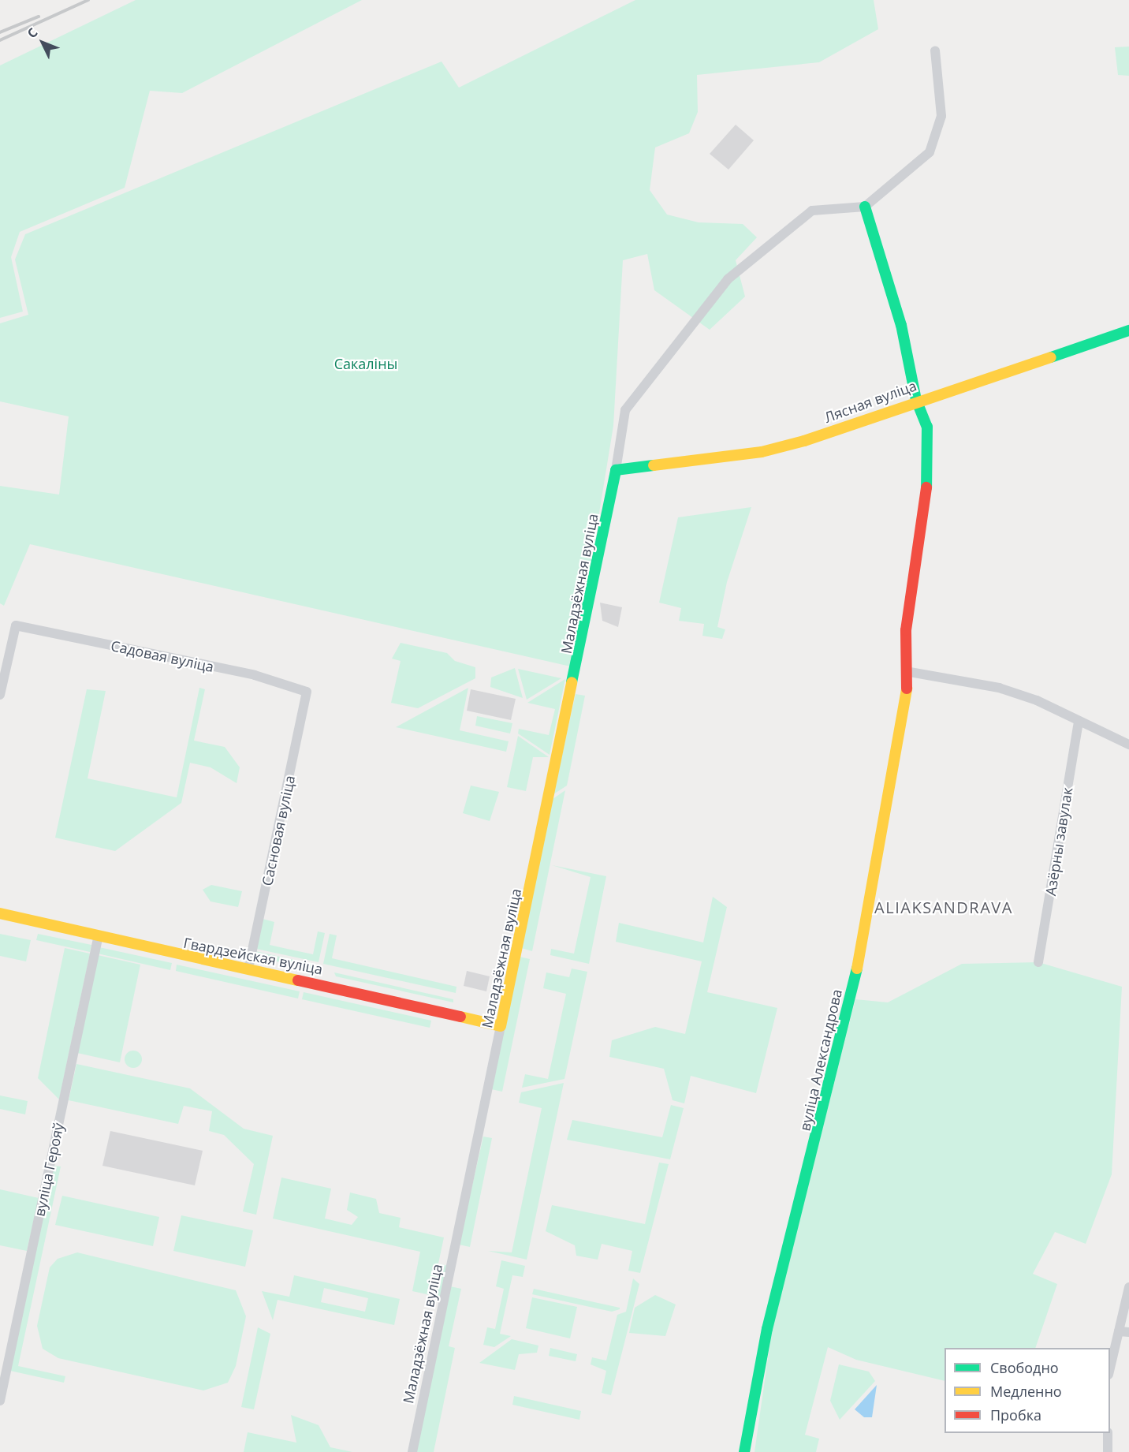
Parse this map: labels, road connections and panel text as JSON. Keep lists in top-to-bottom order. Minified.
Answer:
{"streets":{"street":["Лясная вуліца","Маладзёжная вуліца","Садовая вуліца","Сасновая вуліца","Азёрны завулак","Гвардзейская вуліца","вуліца Александрова","вуліца Герояў"]},"crossings":[["Лясная вуліца","Маладзёжная вуліца"],["Лясная вуліца","вуліца Александрова"],["Маладзёжная вуліца","Гвардзейская вуліца"],["Садовая вуліца","Сасновая вуліца"],["Сасновая вуліца","Гвардзейская вуліца"],["Гвардзейская вуліца","вуліца Герояў"]],"districts":["ALIAKSANDRAVA"],"parks":["Сакаліны"],"legend":["Свободно","Медленно","Пробка"],"north":"top left"}
